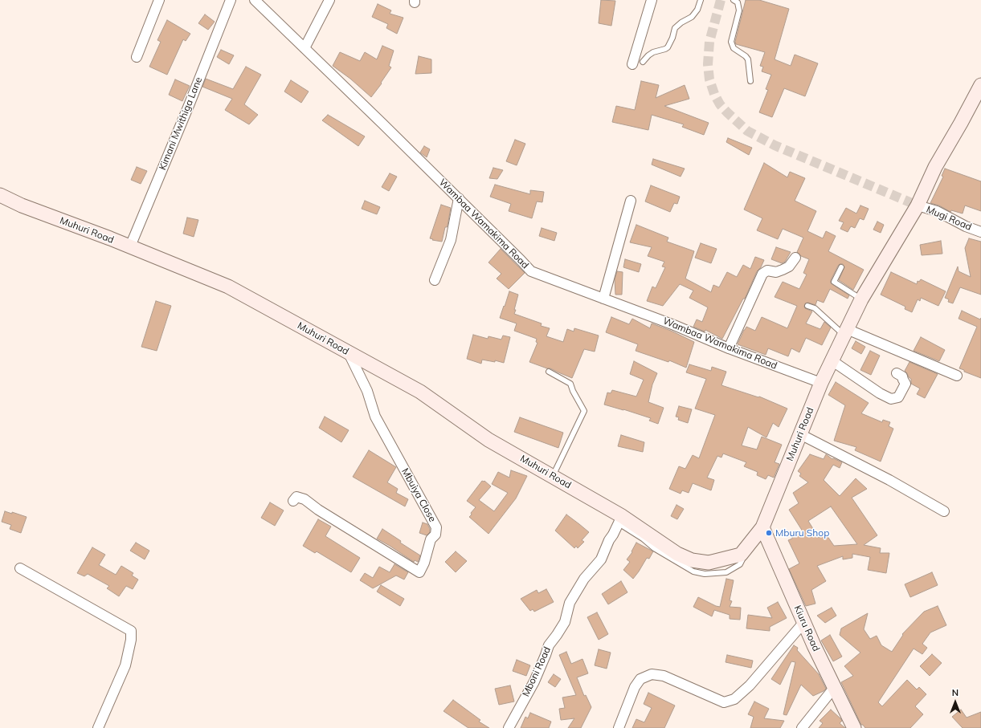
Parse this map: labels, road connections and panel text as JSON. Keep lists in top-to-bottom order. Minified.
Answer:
{"streets":{"main road":["Muhuri Road","Kiuru Road"],"street":["Kimani Mwithiga Lane","Mugi Road","Wambaa Wamakima Road","Mbuiya Close","Mboni Road"]},"crossings":[["Kimani Mwithiga Lane","Muhuri Road"],["Mugi Road","Muhuri Road"],["Wambaa Wamakima Road","Muhuri Road"],["Muhuri Road","Mbuiya Close"],["Muhuri Road","Kiuru Road"],["Muhuri Road","Mboni Road"]],"places":["Mburu Shop"],"north":"top"}
